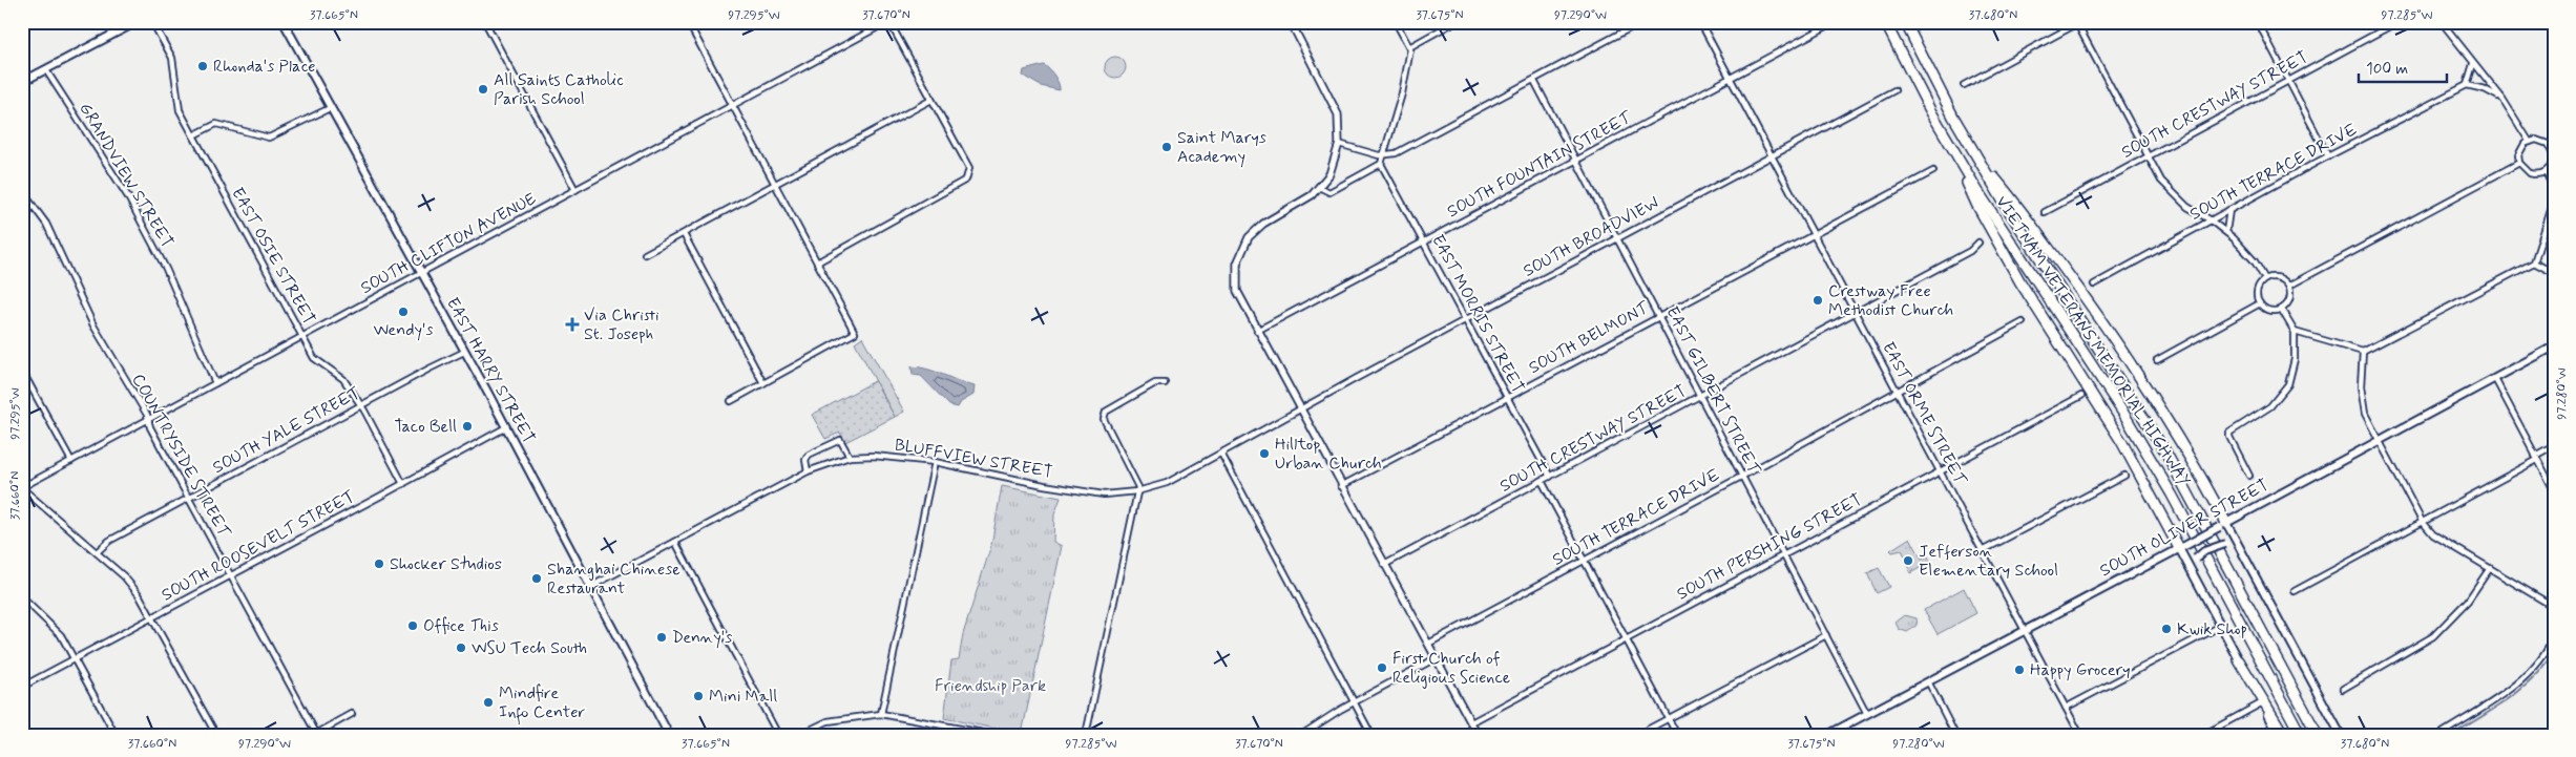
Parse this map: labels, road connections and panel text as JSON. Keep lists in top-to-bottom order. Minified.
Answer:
{"streets":{"highway":["VIETNAM VETERANS MEMORIAL HIGHWAY"],"main road":["EAST HARRY STREET","SOUTH OLIVER STREET"],"street":["SOUTH CRESTWAY STREET","SOUTH FOUNTAIN STREET","SOUTH TERRACE DRIVE","GRANDVIEW STREET","SOUTH BROADVIEW","SOUTH CLIFTON AVENUE","EAST OSIE STREET","EAST MORRIS STREET","SOUTH BELMONT","EAST GILBERT STREET","EAST ORME STREET","SOUTH YALE STREET","COUNTRYSIDE STREET","BLUFFVIEW STREET","SOUTH ROOSEVELT STREET","SOUTH PERSHING STREET"]},"crossings":[["SOUTH CRESTWAY STREET","EAST MORRIS STREET"],["SOUTH CRESTWAY STREET","EAST GILBERT STREET"],["SOUTH CRESTWAY STREET","EAST ORME STREET"],["SOUTH FOUNTAIN STREET","EAST MORRIS STREET"],["SOUTH FOUNTAIN STREET","EAST GILBERT STREET"],["SOUTH FOUNTAIN STREET","EAST ORME STREET"],["SOUTH TERRACE DRIVE","EAST GILBERT STREET"],["SOUTH TERRACE DRIVE","EAST ORME STREET"],["GRANDVIEW STREET","SOUTH CLIFTON AVENUE"],["SOUTH BROADVIEW","EAST MORRIS STREET"],["SOUTH BROADVIEW","EAST GILBERT STREET"],["SOUTH BROADVIEW","EAST ORME STREET"],["SOUTH BROADVIEW","BLUFFVIEW STREET"],["SOUTH CLIFTON AVENUE","EAST OSIE STREET"],["SOUTH CLIFTON AVENUE","EAST HARRY STREET"],["SOUTH CLIFTON AVENUE","COUNTRYSIDE STREET"],["EAST OSIE STREET","SOUTH YALE STREET"],["EAST OSIE STREET","SOUTH ROOSEVELT STREET"],["EAST MORRIS STREET","SOUTH BELMONT"],["SOUTH BELMONT","EAST GILBERT STREET"],["SOUTH BELMONT","EAST ORME STREET"],["EAST HARRY STREET","SOUTH YALE STREET"],["EAST HARRY STREET","BLUFFVIEW STREET"],["EAST HARRY STREET","SOUTH ROOSEVELT STREET"],["EAST GILBERT STREET","SOUTH OLIVER STREET"],["EAST GILBERT STREET","SOUTH PERSHING STREET"],["EAST ORME STREET","SOUTH OLIVER STREET"],["EAST ORME STREET","SOUTH PERSHING STREET"],["SOUTH YALE STREET","COUNTRYSIDE STREET"],["COUNTRYSIDE STREET","SOUTH ROOSEVELT STREET"]],"parks":["Friendship Park"],"places":{"other":["Rhonda's Place","All Saints Catholic Parish School","Saint Marys Academy","Crestway Free Methodist Church","Wendy's","Taco Bell","Hilltop Urban Church","Jefferson Elementary School","Shocker Studios","Shanghai Chinese Restaurant","Office This","Kwik Shop","Denny's","WSU Tech South","First Church of Religious Science","Happy Grocery","Mini Mall","Mindfire Info Center"],"health":["Via Christi St. Joseph"]},"scale_bar":"100 m","coordinates":["37.665°N","97.295°W","37.670°N","37.675°N","97.290°W","37.680°N","97.285°W","97.280°W","37.660°N"]}
